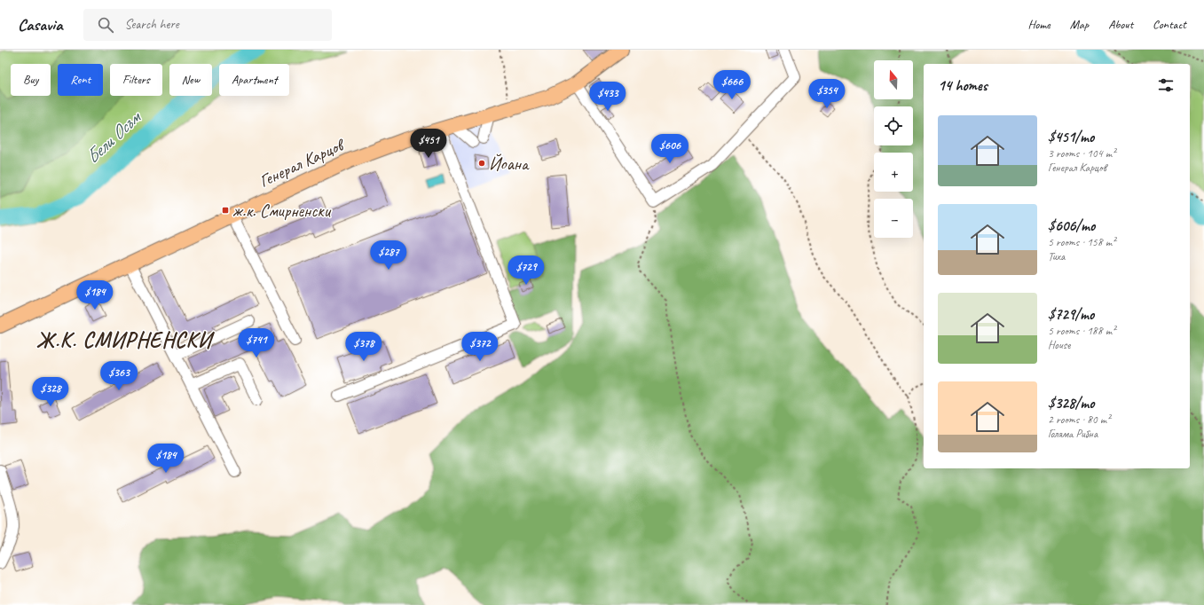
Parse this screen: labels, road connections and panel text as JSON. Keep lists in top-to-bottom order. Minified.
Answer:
{"streets":{"main road":["Генерал Карцов"]},"districts":["Ж.К. СМИРНЕНСКИ"],"water":["Бели Осъм"],"places":{"other":["Йоана"],"transit":["ж.к. Смирненски"]},"north":"top","page":{"header":"Casavia","search":"Search here","nav":["Home","Map","About","Contact"],"map_buttons":["+","−"],"chip":["Buy","Rent","Filters","New","Apartment"],"heading":"14 homes","price":["$666","$354","$433","$451","$606","$287","$729","$184","$741","$378","$372","$363","$328","$184"],"list":[{"name":"$451/mo","note":"3 rooms · 104 m² · Генерал Карцов"},{"name":"$606/mo","note":"5 rooms · 158 m² · Тиха"},{"name":"$729/mo","note":"5 rooms · 188 m² · House"},{"name":"$328/mo","note":"2 rooms · 80 m² · Голяма Рибна"}]}}
